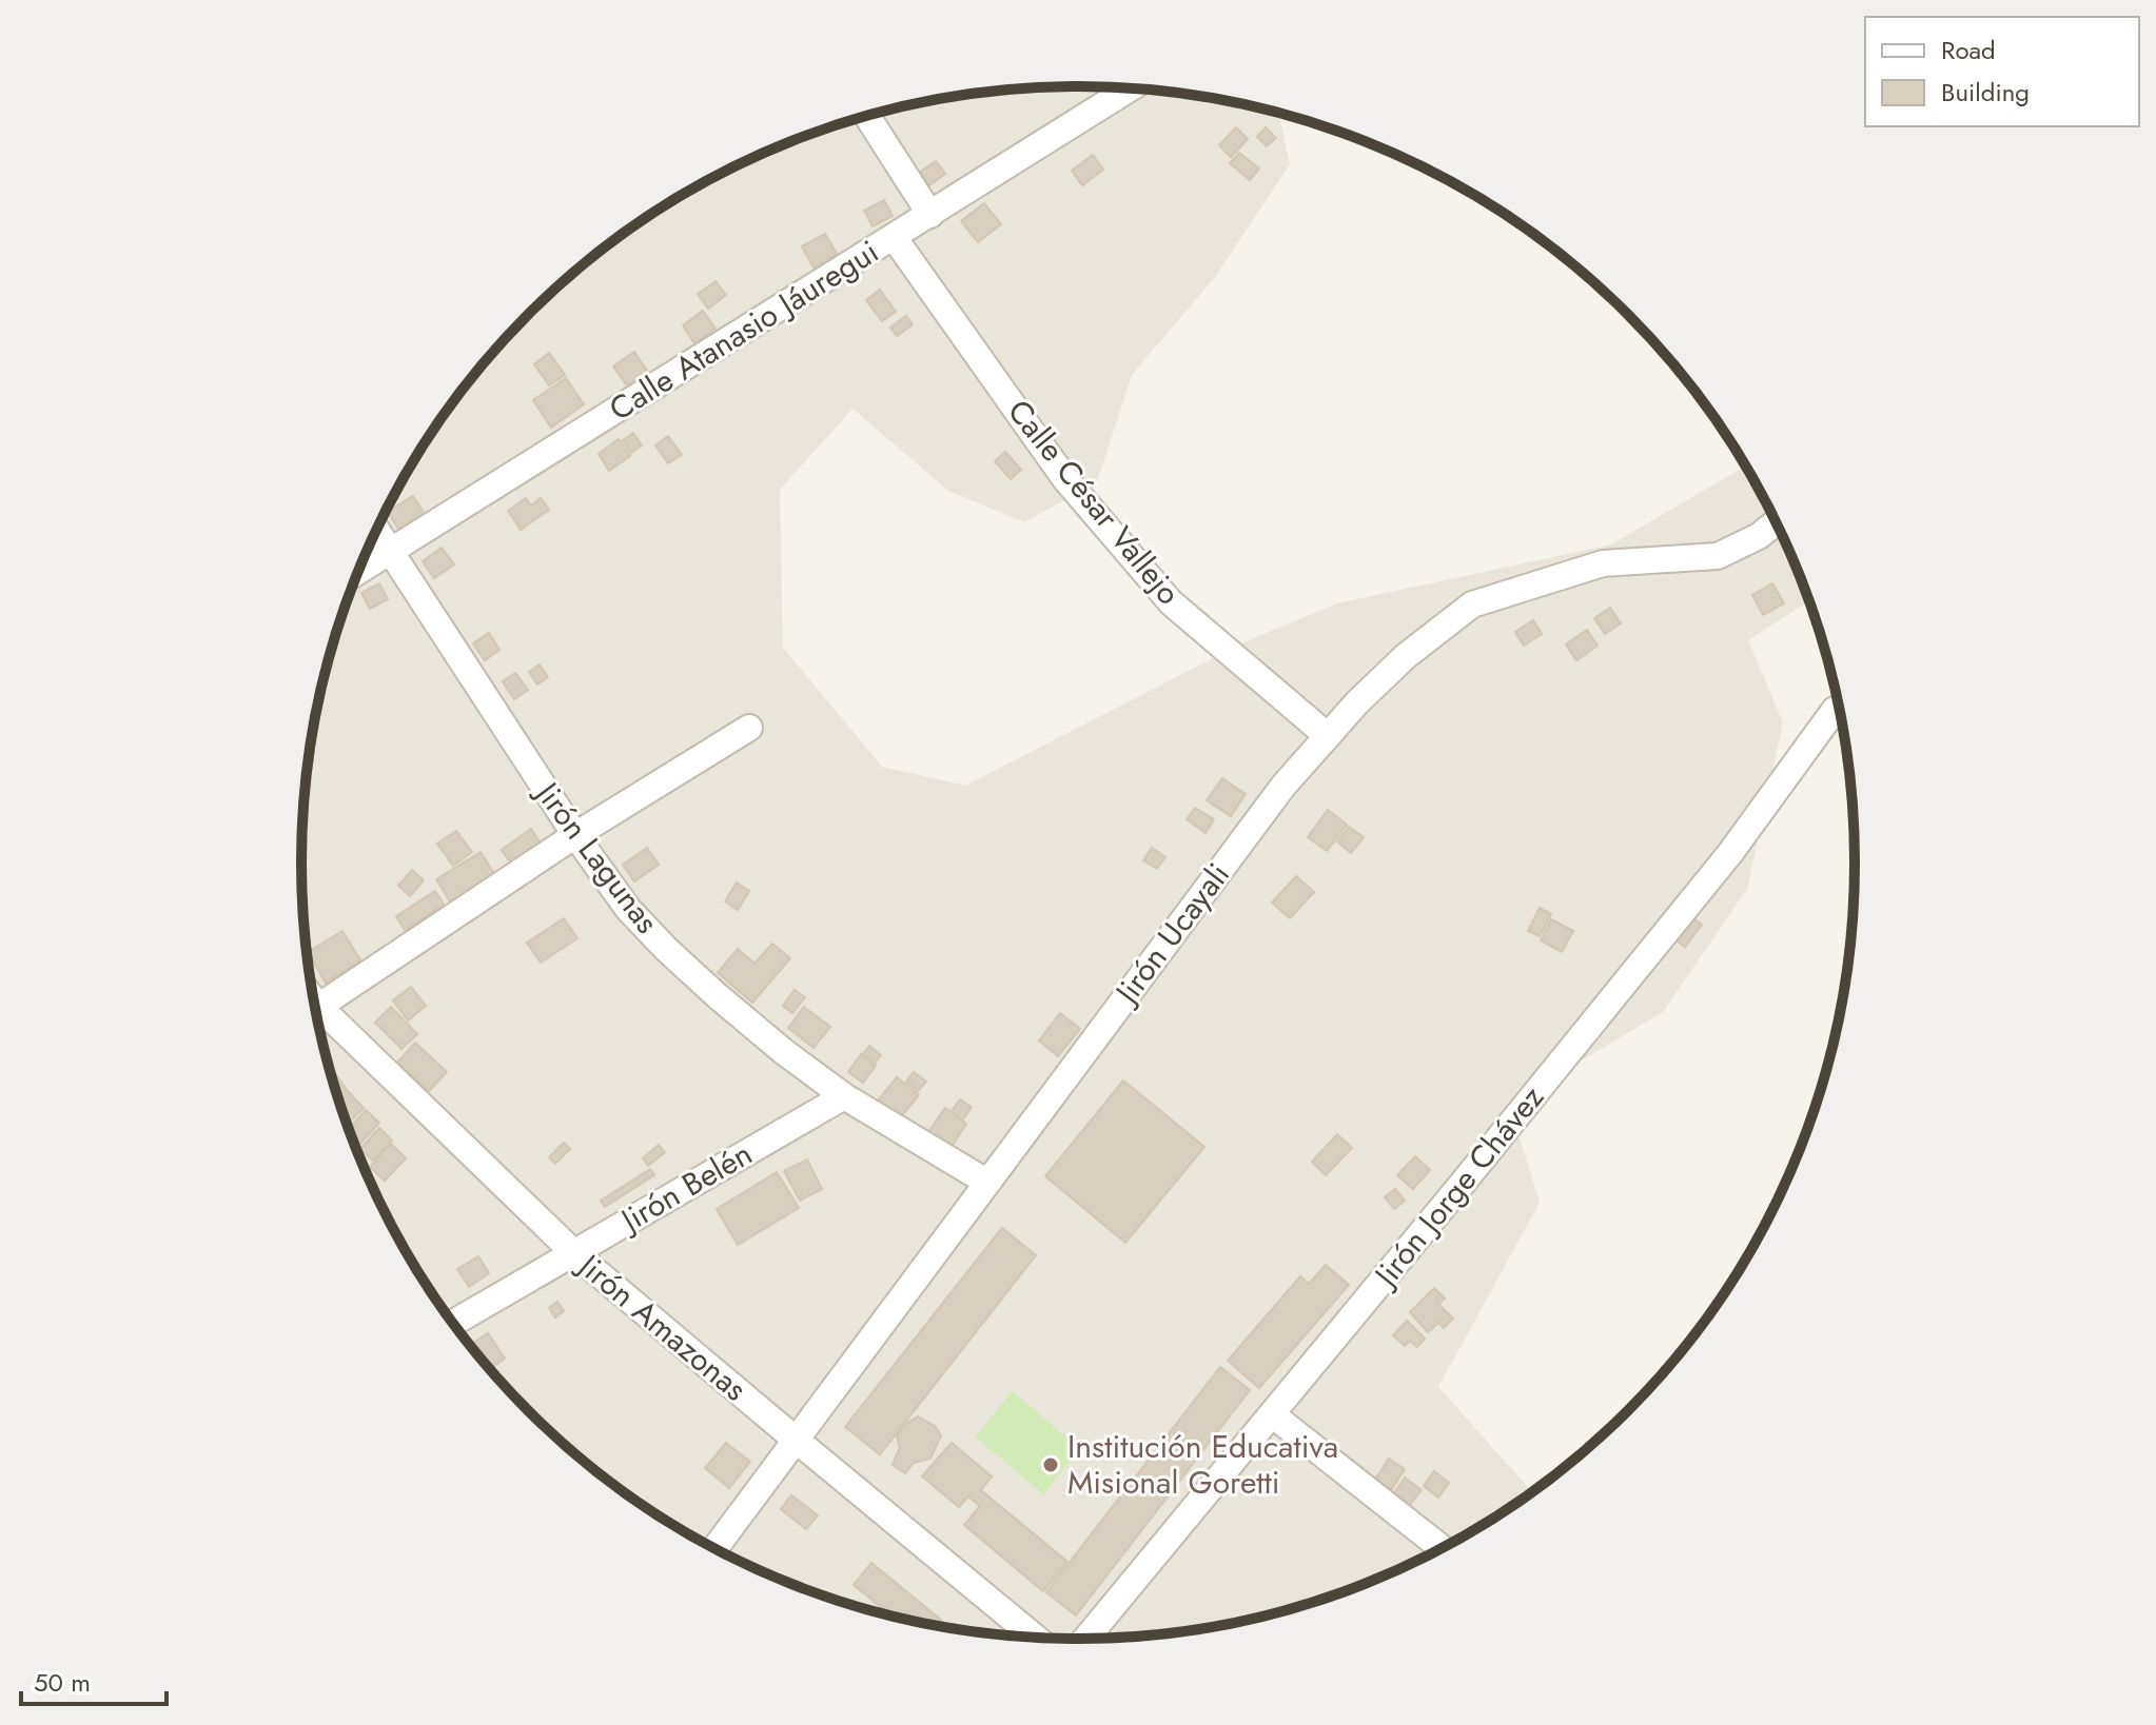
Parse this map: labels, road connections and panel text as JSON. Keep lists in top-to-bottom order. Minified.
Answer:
{"streets":{"street":["Calle Atanasio Jáuregui","Calle César Vallejo","Jirón Lagunas","Jirón Ucayali","Jirón Jorge Chávez","Jirón Belén","Jirón Amazonas"]},"crossings":[["Calle Atanasio Jáuregui","Calle César Vallejo"],["Calle Atanasio Jáuregui","Jirón Lagunas"],["Calle César Vallejo","Jirón Ucayali"],["Jirón Lagunas","Jirón Ucayali"],["Jirón Lagunas","Jirón Belén"],["Jirón Ucayali","Jirón Amazonas"],["Jirón Belén","Jirón Amazonas"]],"places":["Institución Educativa Misional Goretti"],"legend":["Road","Building"],"scale_bar":"50 m"}
